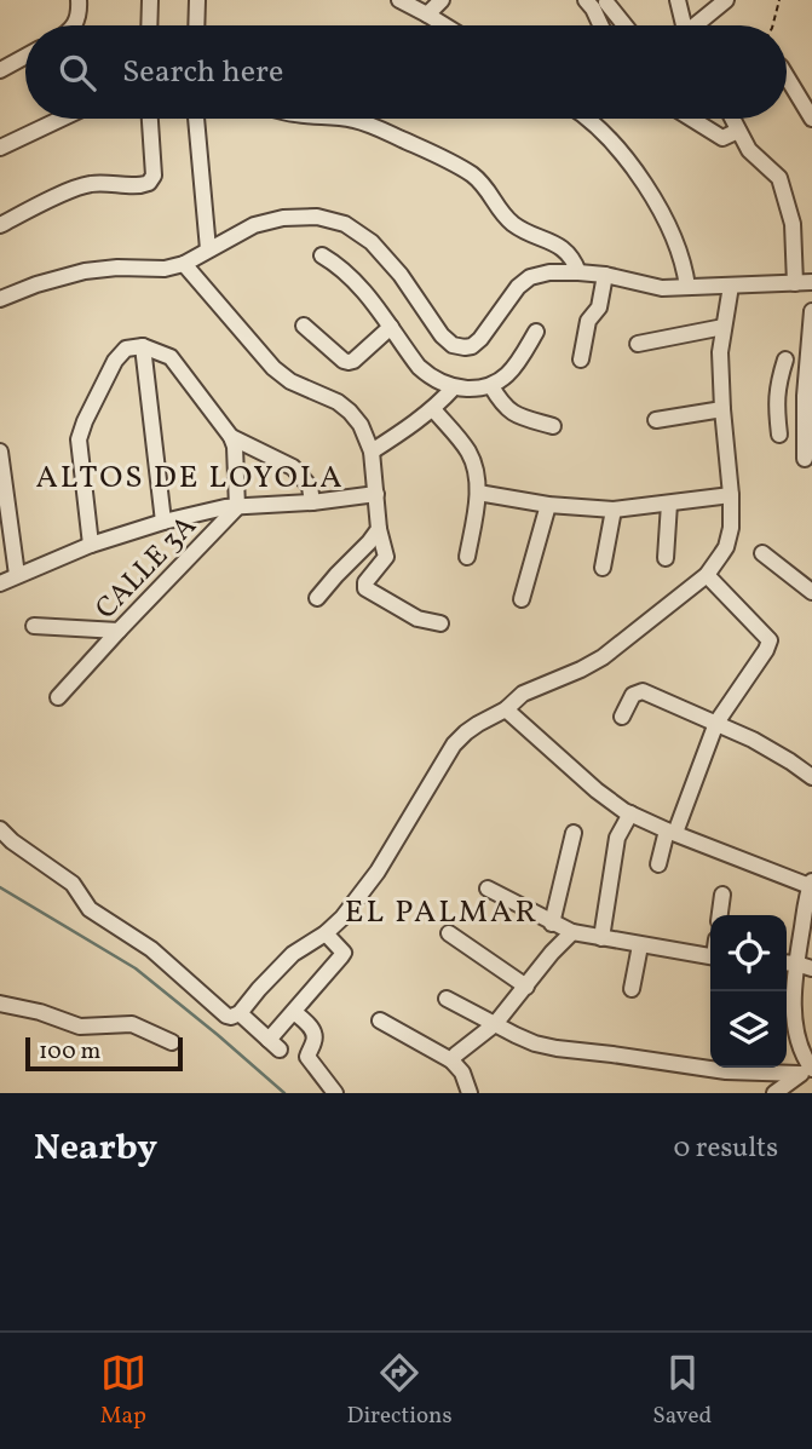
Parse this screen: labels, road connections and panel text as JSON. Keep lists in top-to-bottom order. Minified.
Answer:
{"streets":{"street":["CALLE 3A"]},"districts":["ALTOS DE LOYOLA","EL PALMAR"],"scale_bar":"100 m","page":{"search":"Search here","scale":"100 m","heading":["Nearby","0 results"],"nav":["Map","Directions","Saved"]}}
